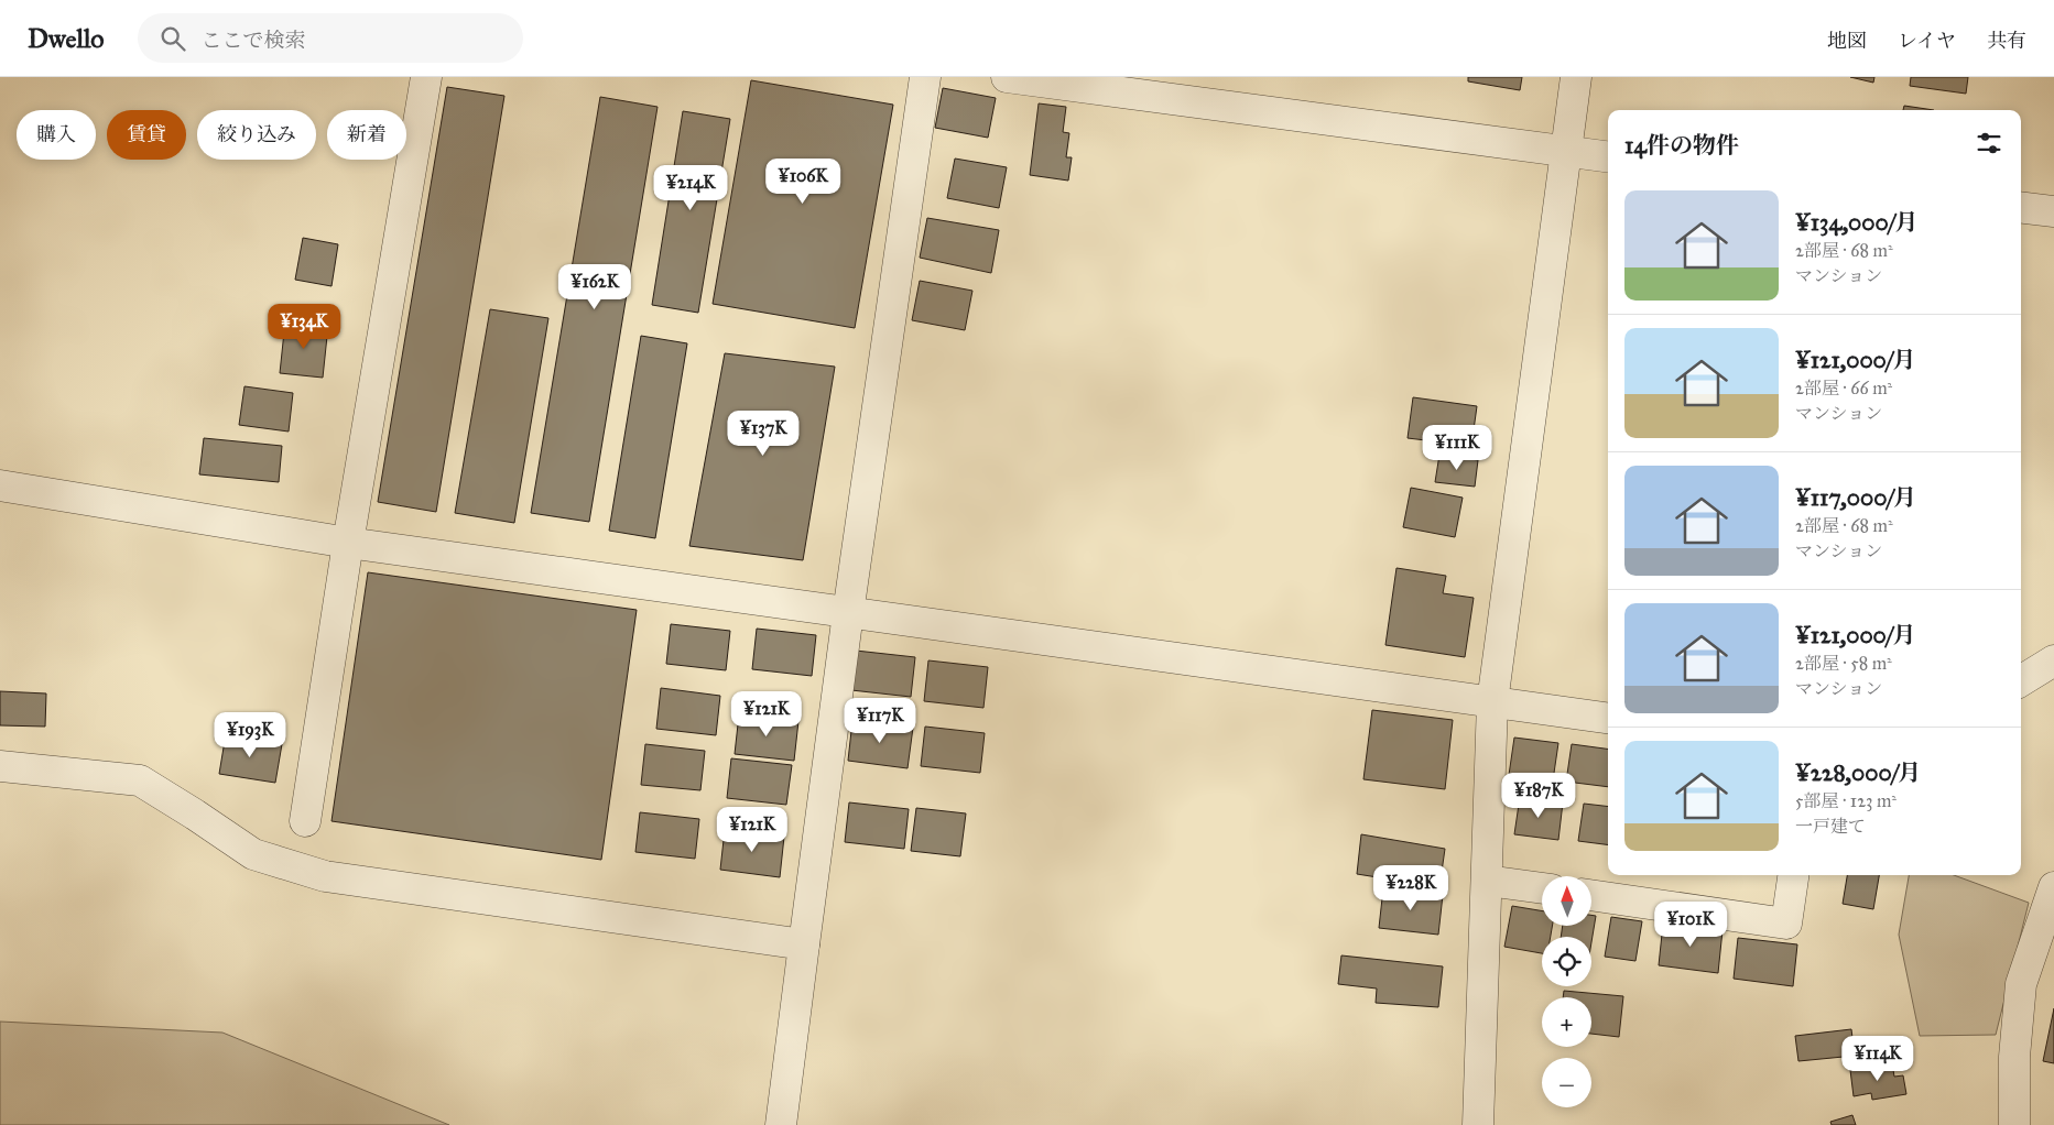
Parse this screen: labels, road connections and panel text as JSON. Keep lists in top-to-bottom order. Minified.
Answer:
{"north":"top","page":{"header":"Dwello","search":"ここで検索","nav":["地図","レイヤ","共有"],"chip":["購入","賃貸","絞り込み","新着"],"heading":"14件の物件","price":["¥106K","¥214K","¥162K","¥134K","¥137K","¥111K","¥121K","¥117K","¥193K","¥187K","¥121K","¥228K","¥101K","¥114K"],"list":[{"name":"¥134,000/月","note":"2部屋 · 68 m² · マンション"},{"name":"¥121,000/月","note":"2部屋 · 66 m² · マンション"},{"name":"¥117,000/月","note":"2部屋 · 68 m² · マンション"},{"name":"¥121,000/月","note":"2部屋 · 58 m² · マンション"},{"name":"¥228,000/月","note":"5部屋 · 123 m² · 一戸建て"}],"map_buttons":["+","−"]}}
